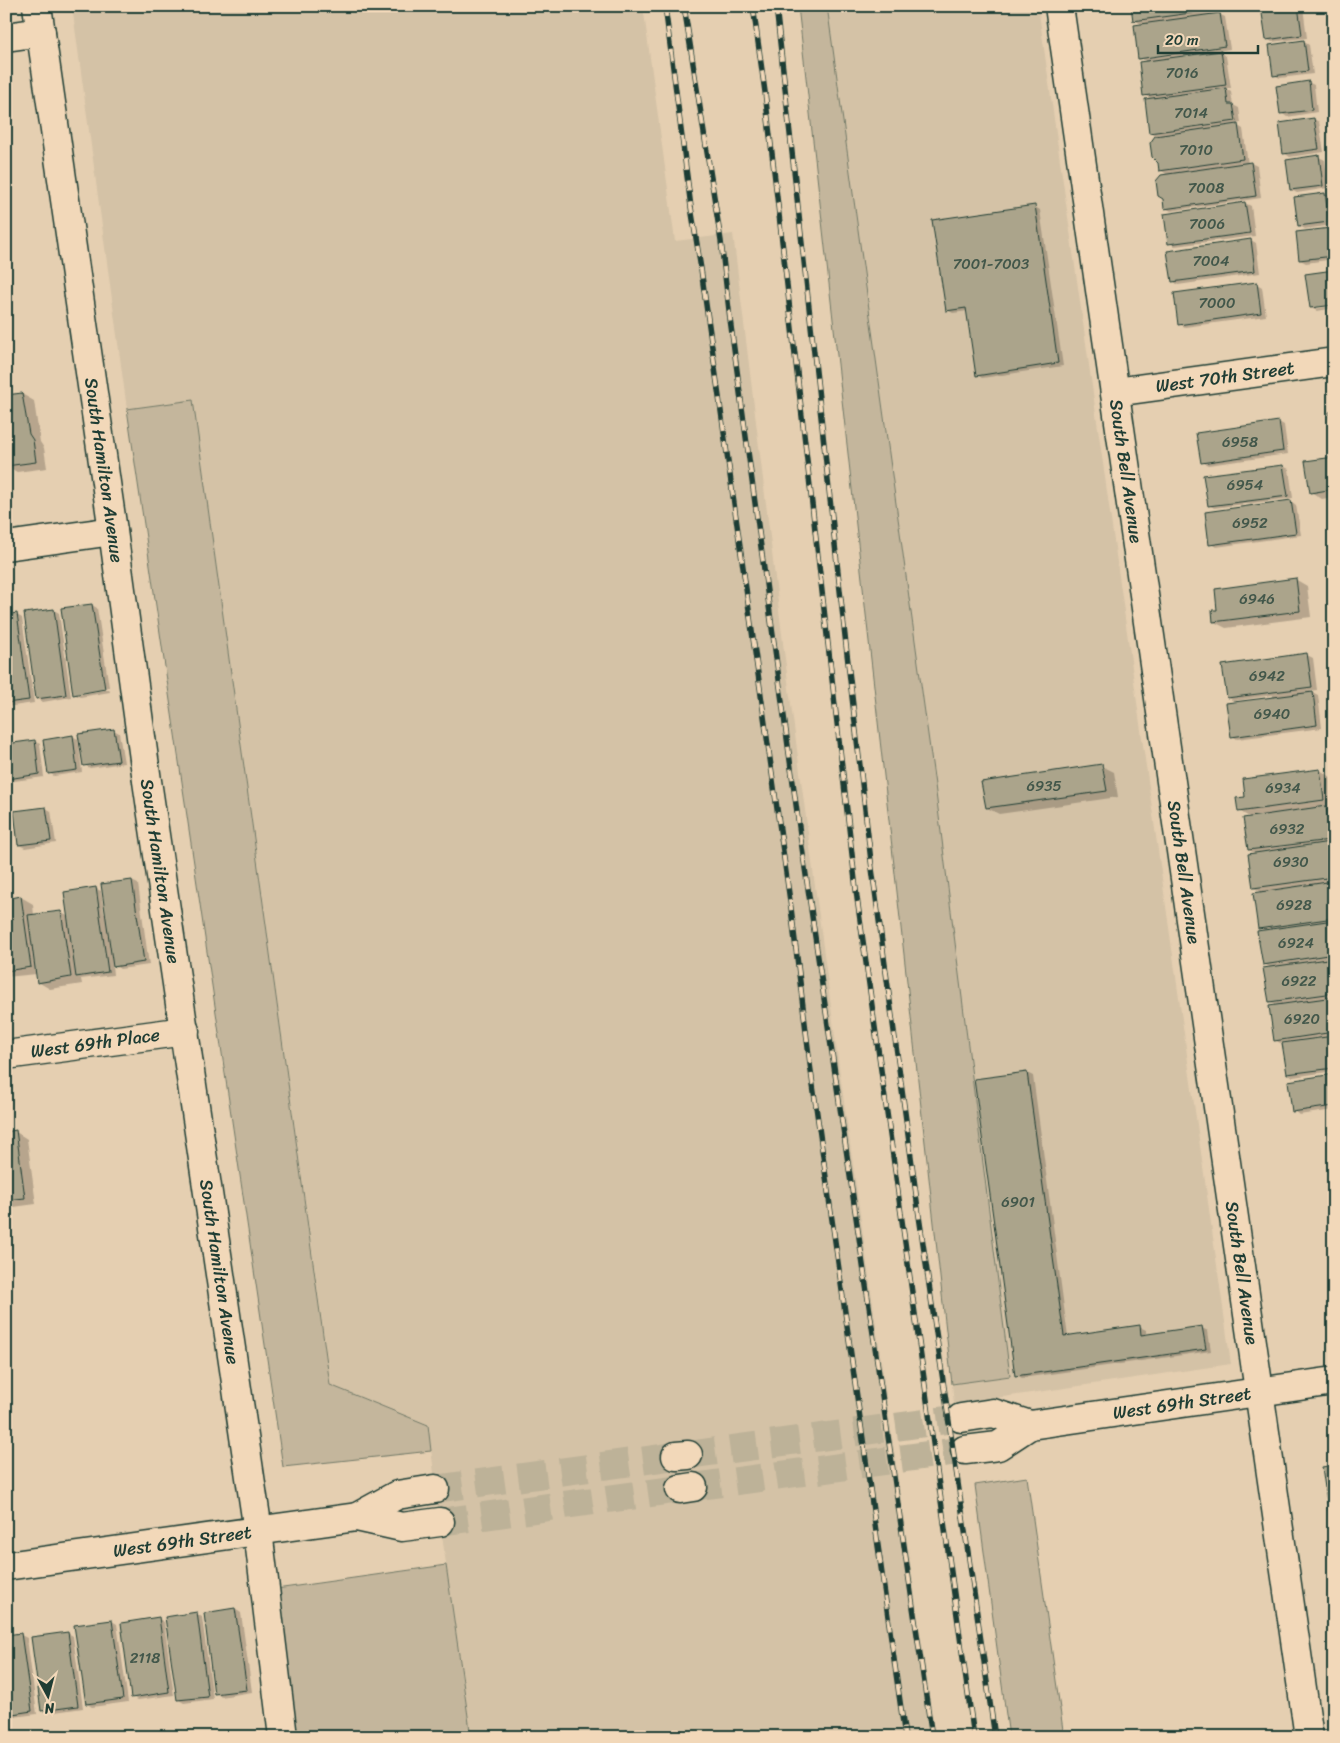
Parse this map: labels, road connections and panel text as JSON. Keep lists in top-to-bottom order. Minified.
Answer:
{"streets":{"street":["West 70th Street","South Hamilton Avenue","South Bell Avenue","West 69th Place","West 69th Street"]},"crossings":[["West 70th Street","South Bell Avenue"],["South Hamilton Avenue","West 69th Place"],["South Hamilton Avenue","West 69th Street"],["South Bell Avenue","West 69th Street"]],"house_numbers":["7016","7014","7010","7008","7006","7004","7001-7003","7000","6958","6954","6952","6946","6942","6940","6935","6934","6932","6930","6928","6924","6922","6920","6901","2118"],"scale_bar":"20 m","north":"bottom"}
